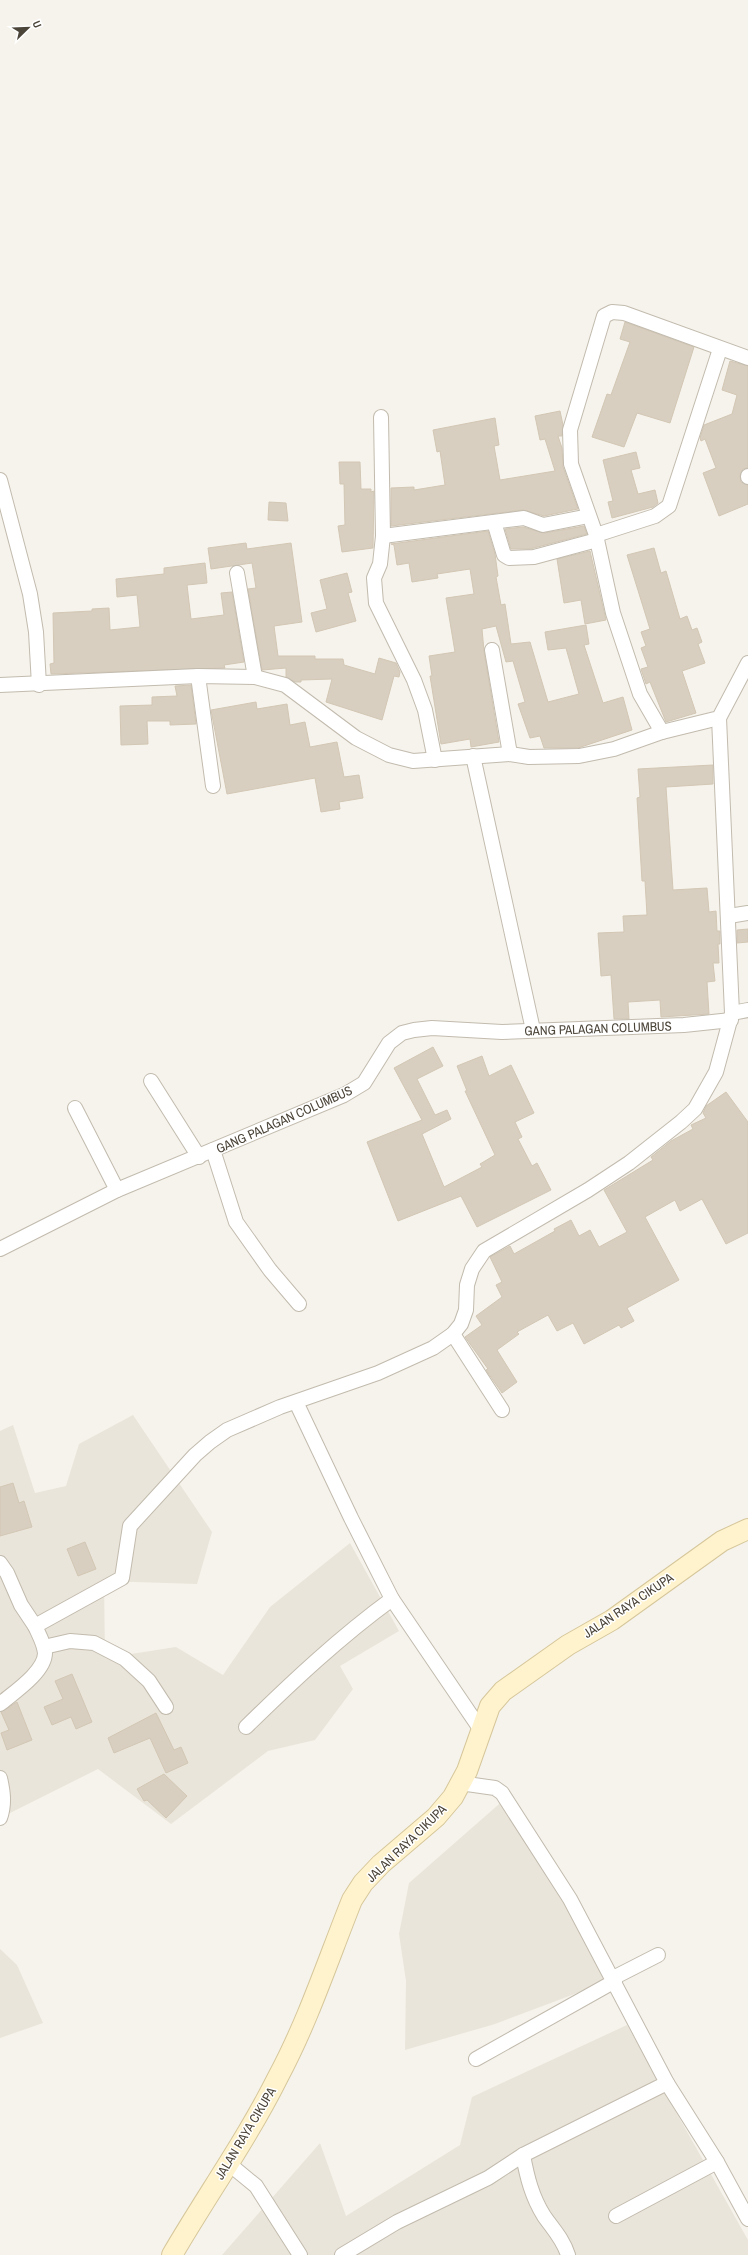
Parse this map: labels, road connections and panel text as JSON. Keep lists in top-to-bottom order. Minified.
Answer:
{"streets":{"main road":["JALAN RAYA CIKUPA"],"street":["GANG PALAGAN COLUMBUS"]},"north":"top right"}
